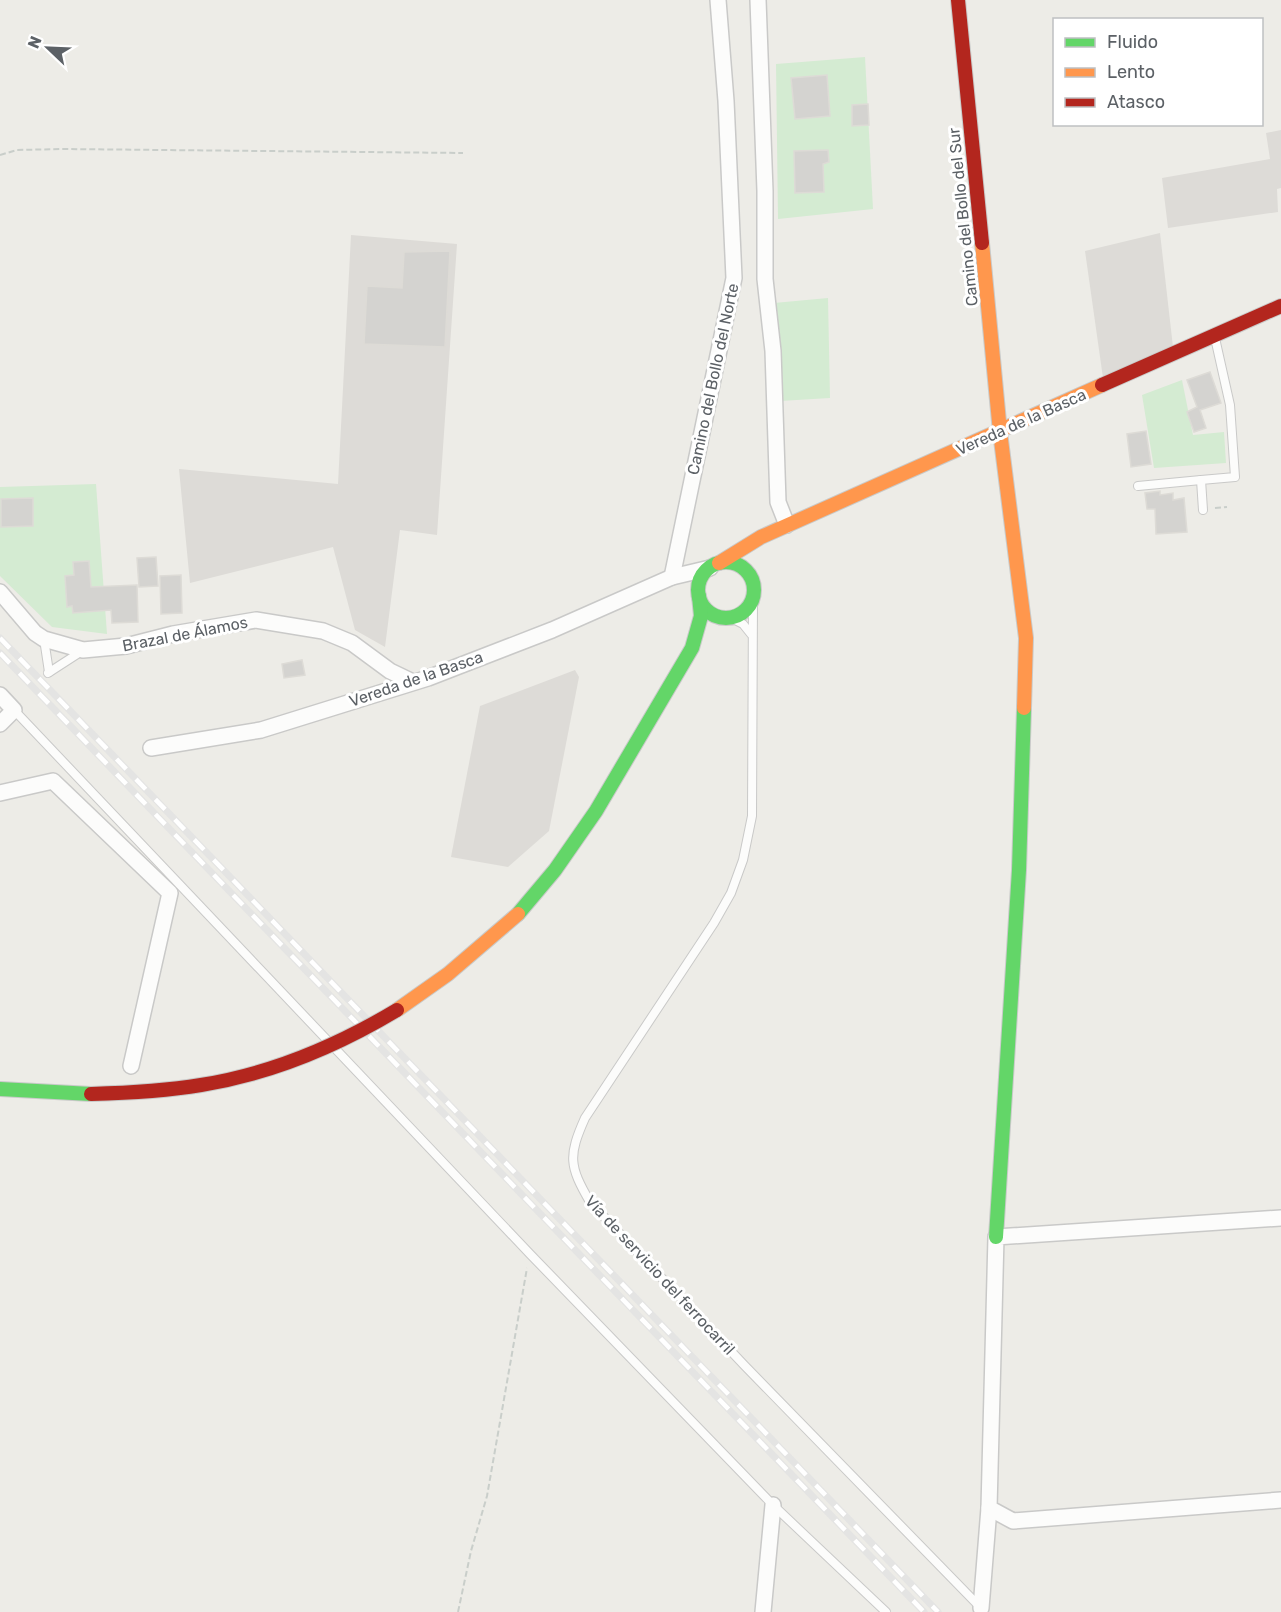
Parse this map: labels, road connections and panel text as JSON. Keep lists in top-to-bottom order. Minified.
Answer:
{"streets":{"street":["Camino del Bollo del Sur","Camino del Bollo del Norte","Vereda de la Basca","Brazal de Álamos"],"lane":["Vía de servicio del ferrocarril"]},"crossings":[["Camino del Bollo del Sur","Vereda de la Basca"],["Camino del Bollo del Norte","Vereda de la Basca"],["Vereda de la Basca","Brazal de Álamos"],["Vereda de la Basca","Vía de servicio del ferrocarril"]],"legend":["Fluido","Lento","Atasco"],"north":"top left"}
